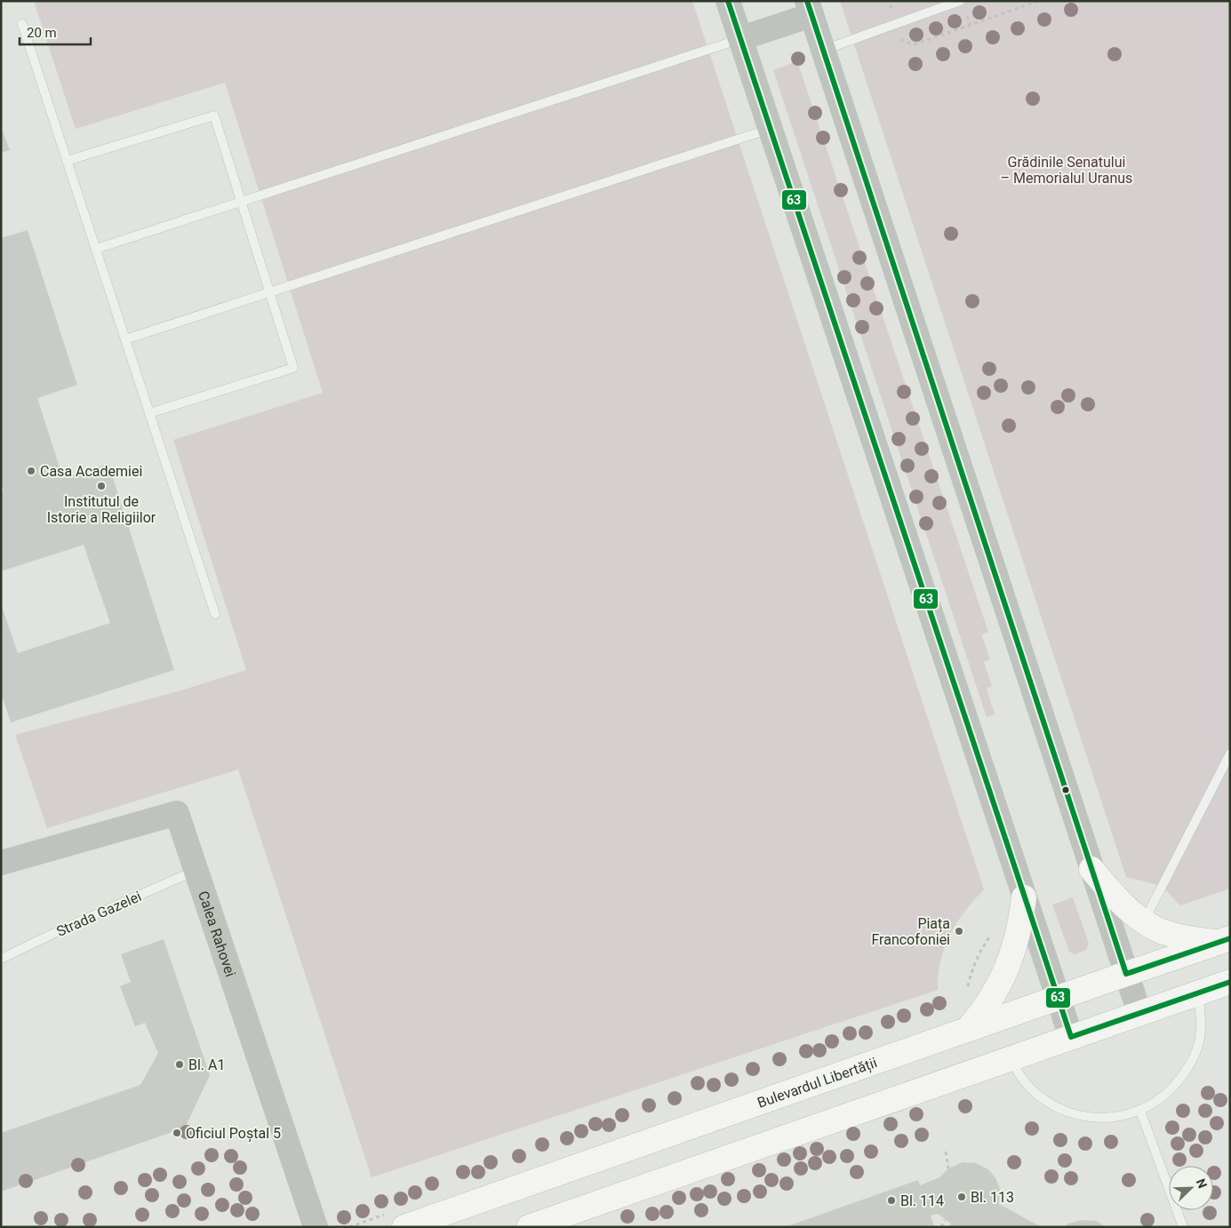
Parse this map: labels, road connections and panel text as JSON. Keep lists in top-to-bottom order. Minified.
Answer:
{"streets":{"main road":["Calea Rahovei","Bulevardul Libertății"],"lane":["Strada Gazelei"]},"crossings":[["Strada Gazelei","Calea Rahovei"]],"parks":["Grădinile Senatului – Memorialul Uranus"],"places":["Casa Academiei","Institutul de Istorie a Religiilor","Piața Francofoniei","Bl. A1","Oficiul Poștal 5","Bl. 113","Bl. 114"],"lines":["transit line 63"],"scale_bar":"20 m","north":"top right"}
